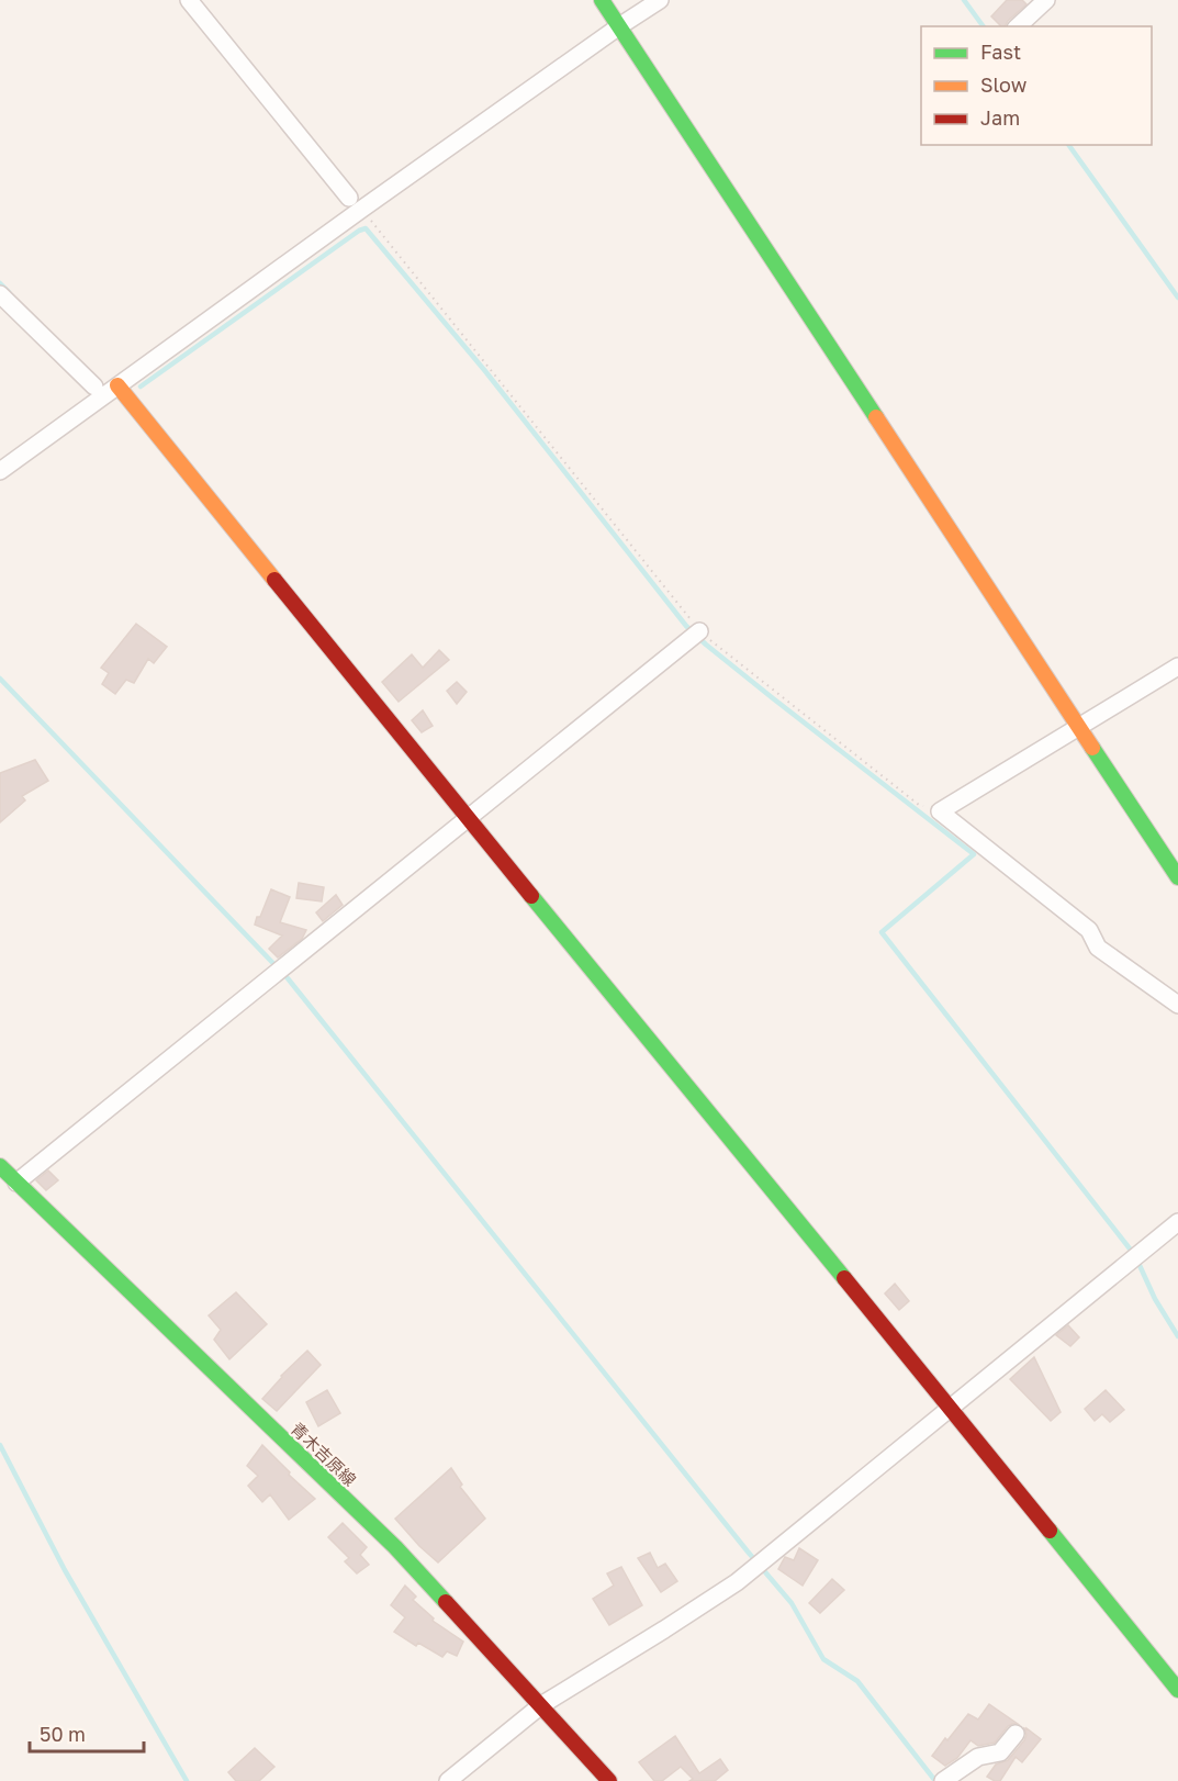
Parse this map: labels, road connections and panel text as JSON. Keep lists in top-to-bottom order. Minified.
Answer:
{"streets":{"street":["青木吉原線"]},"legend":["Fast","Slow","Jam"],"scale_bar":"50 m"}
